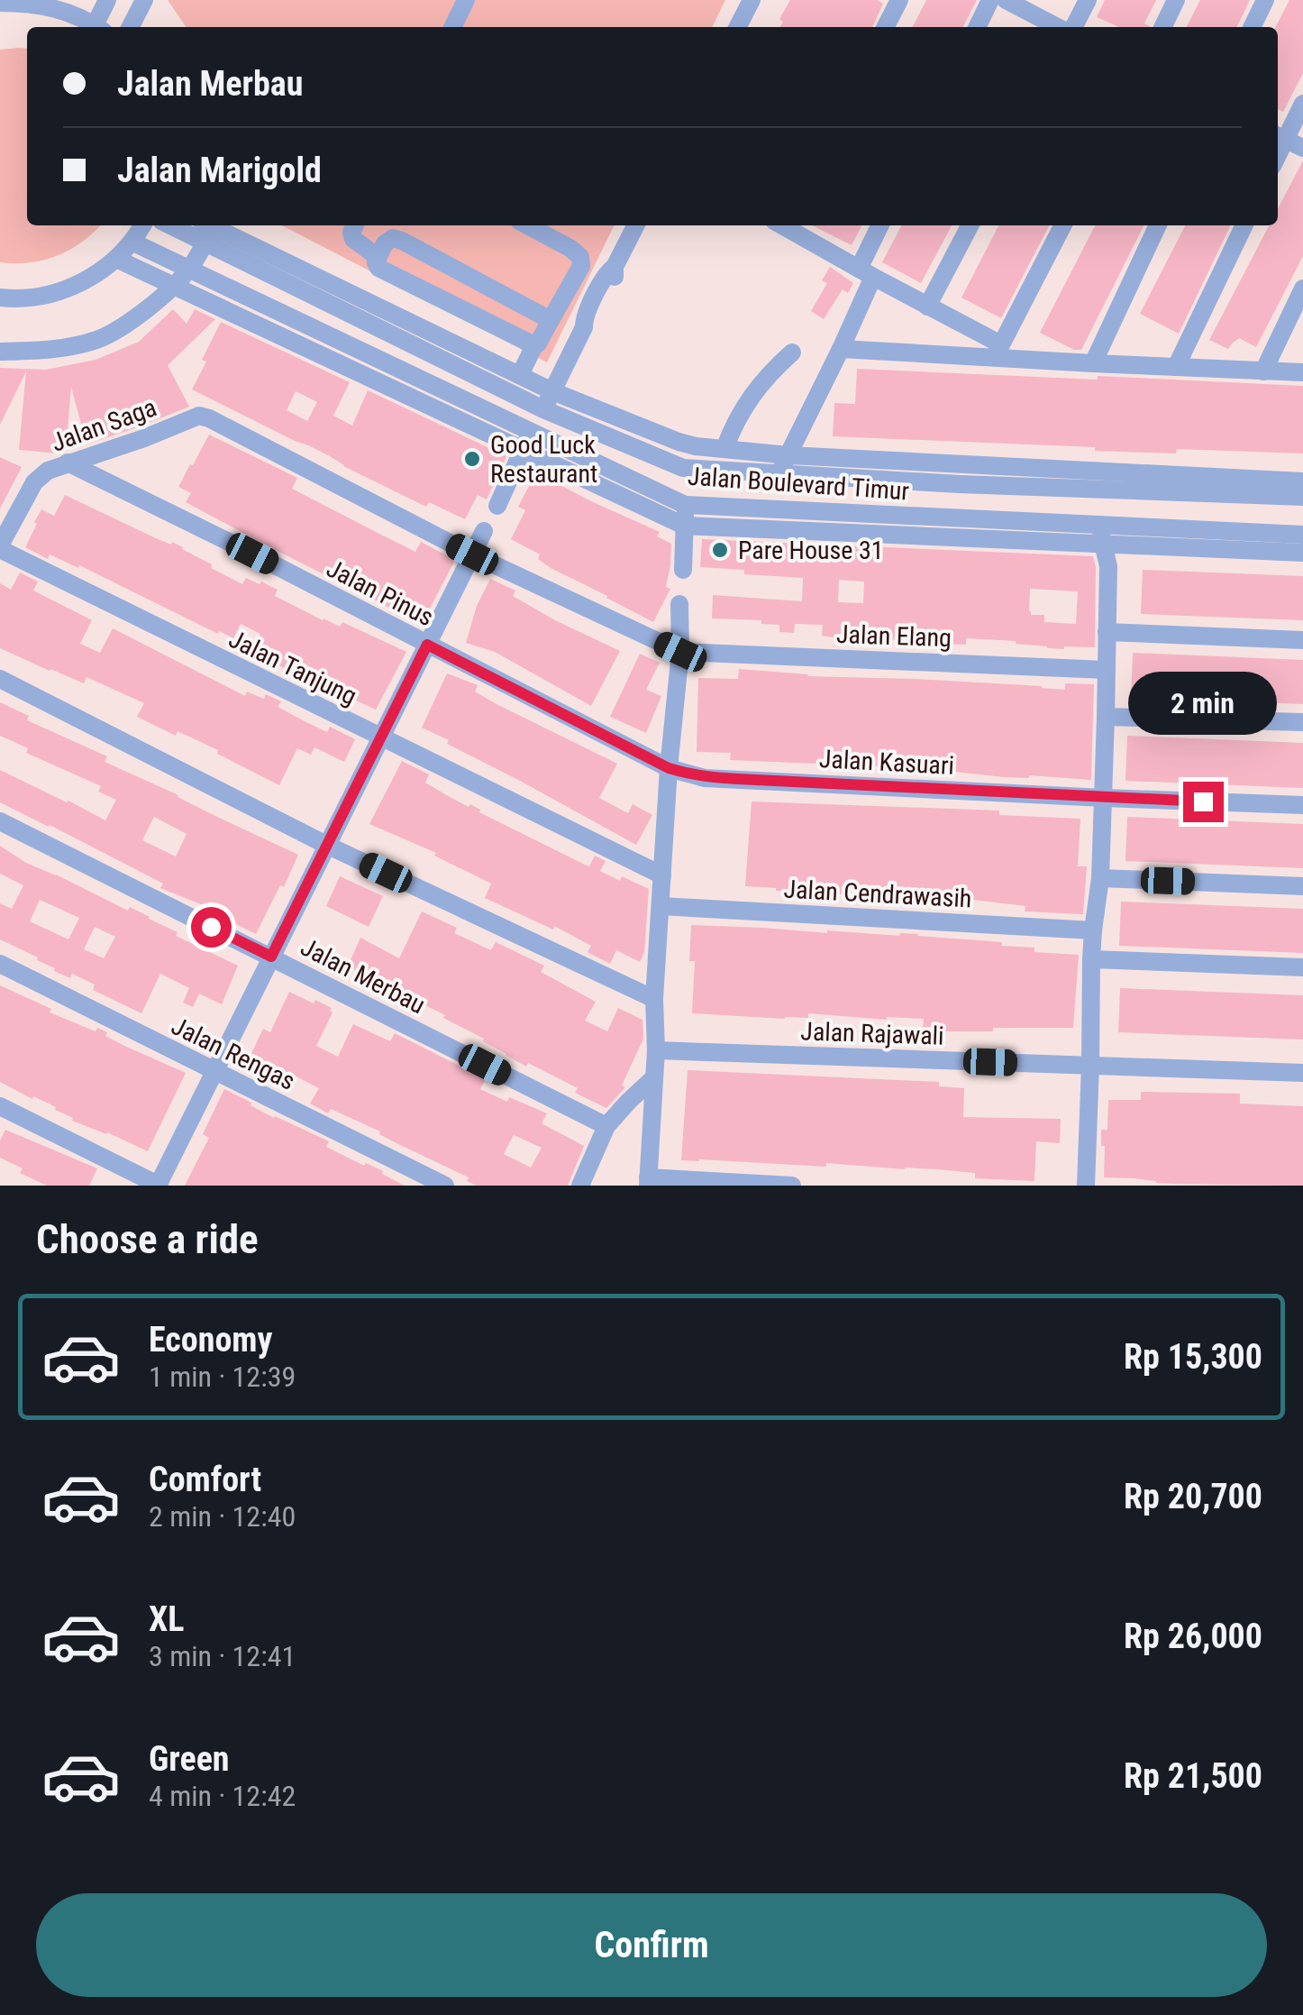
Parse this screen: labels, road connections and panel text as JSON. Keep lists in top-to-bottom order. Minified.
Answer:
{"streets":{"street":["Jalan Saga","Jalan Boulevard Timur","Jalan Pinus","Jalan Elang","Jalan Tanjung","Jalan Kasuari","Jalan Cendrawasih","Jalan Merbau","Jalan Rajawali","Jalan Rengas"]},"crossings":[["Jalan Saga","Jalan Pinus"],["Jalan Saga","Jalan Tanjung"],["Jalan Pinus","Jalan Kasuari"]],"places":["Good Luck Restaurant","Pare House 31"],"page":{"banner":["Jalan Merbau","Jalan Marigold"],"bubble":"2 min","heading":"Choose a ride","list":[{"name":"Economy","note":"1 min · 12:39","value":"Rp 15,300"},{"name":"Comfort","note":"2 min · 12:40","value":"Rp 20,700"},{"name":"XL","note":"3 min · 12:41","value":"Rp 26,000"},{"name":"Green","note":"4 min · 12:42","value":"Rp 21,500"}],"buttons":"Confirm"}}
